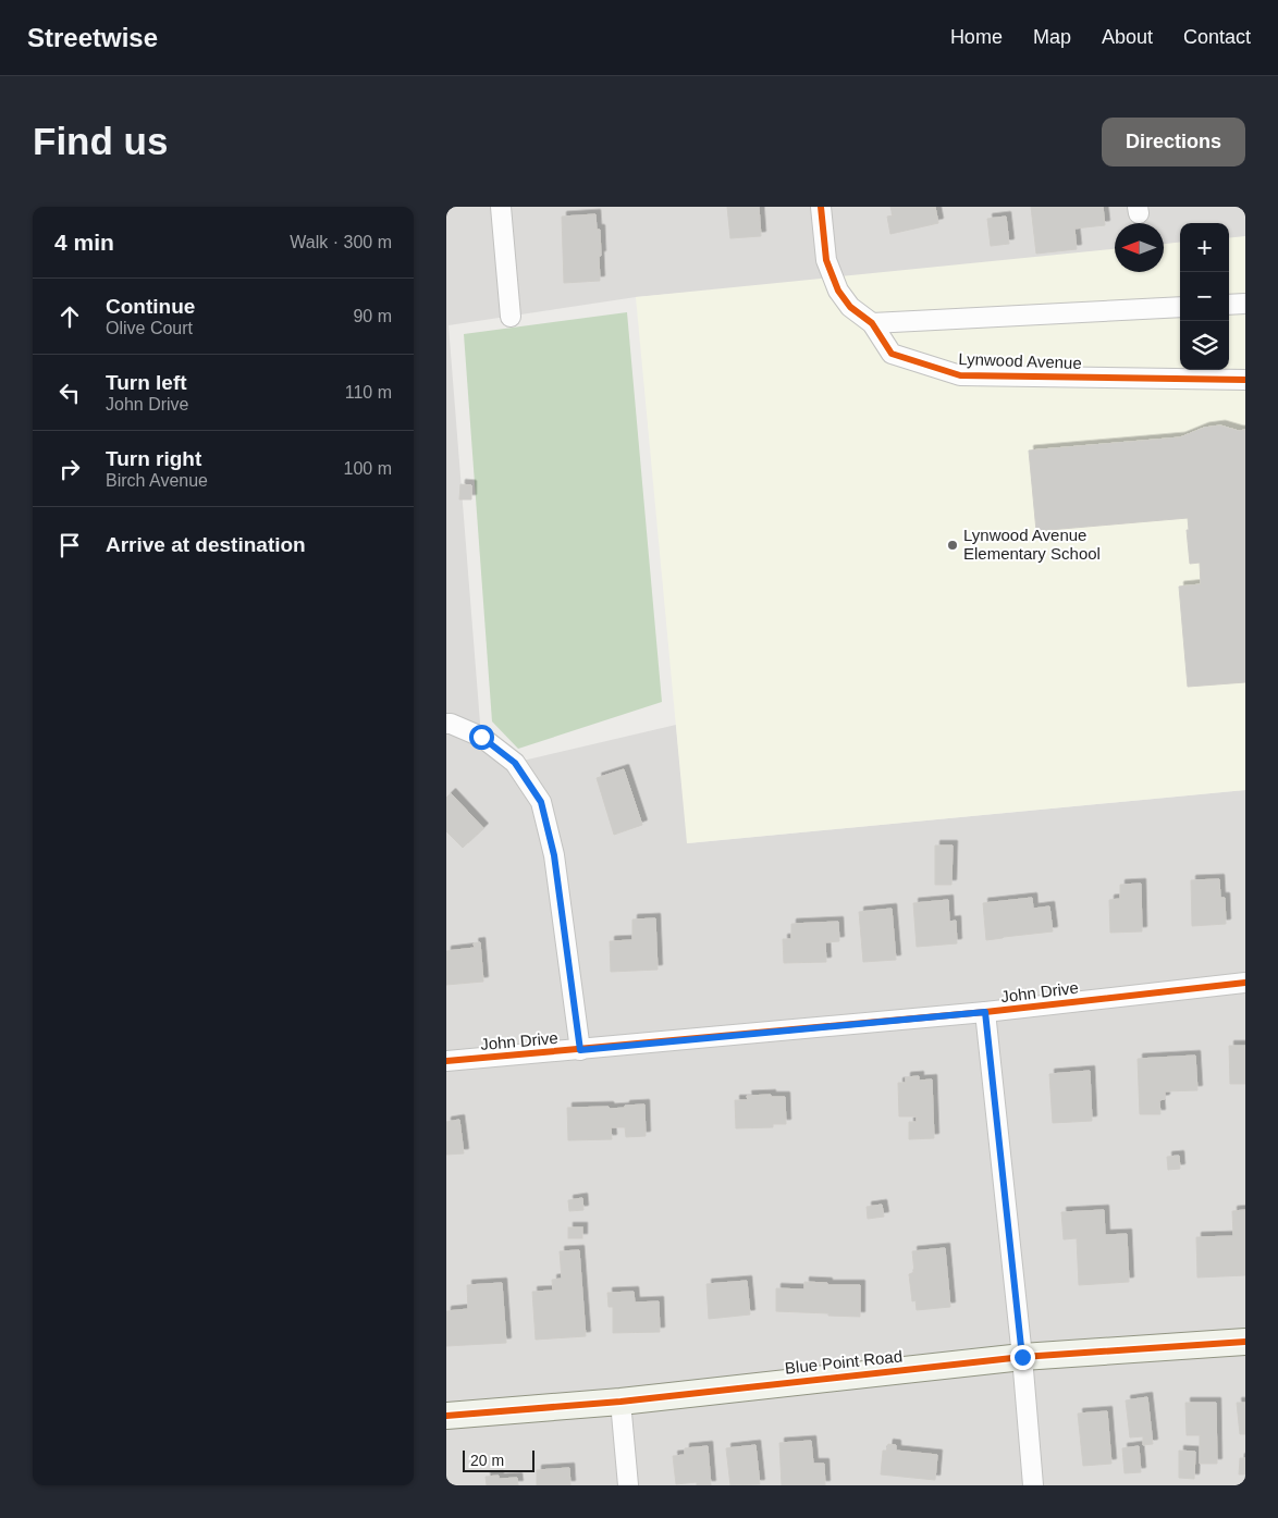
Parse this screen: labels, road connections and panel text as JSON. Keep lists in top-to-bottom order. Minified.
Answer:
{"streets":{"street":["Lynwood Avenue","John Drive","Blue Point Road"]},"places":["Lynwood Avenue Elementary School"],"scale_bar":"20 m","north":"left","page":{"header":"Streetwise","nav":["Home","Map","About","Contact"],"buttons":"Directions","title":"Find us","heading":["4 min","Walk · 300 m"],"map_buttons":["+","−"],"list":[["Continue","Olive Court","90 m"],["Turn left","John Drive","110 m"],["Turn right","Birch Avenue","100 m"],"Arrive at destination"],"scale":"20 m"}}
